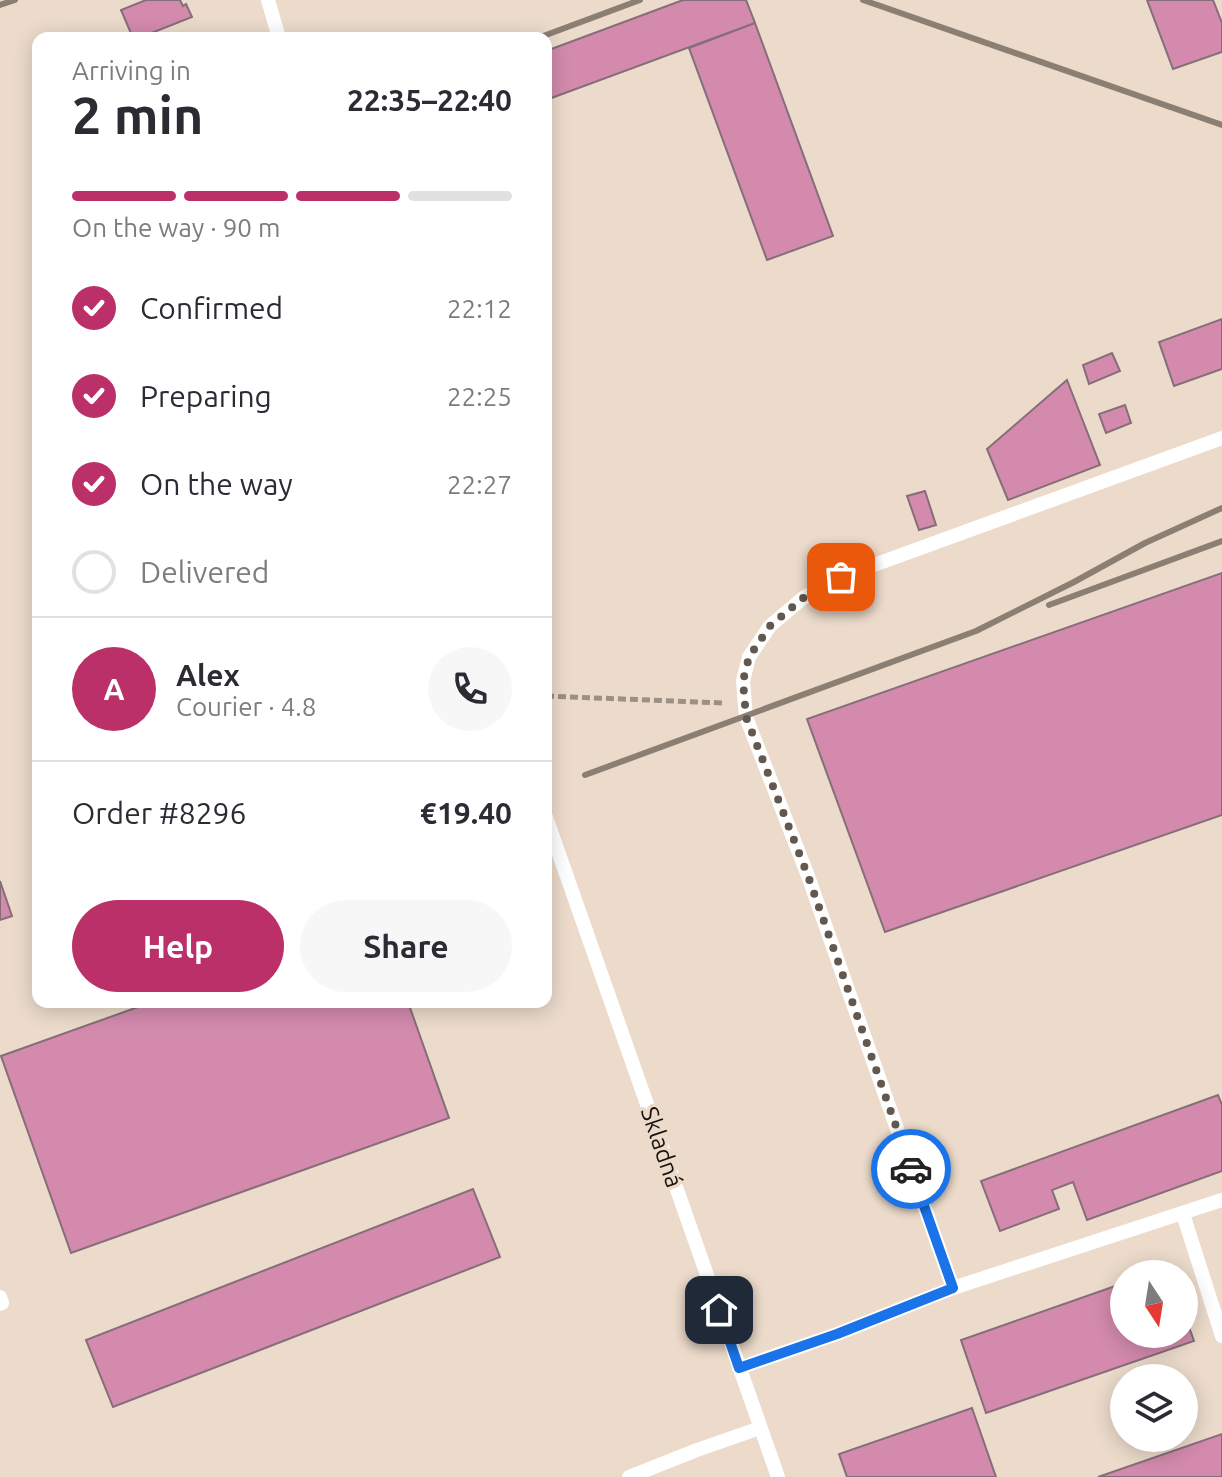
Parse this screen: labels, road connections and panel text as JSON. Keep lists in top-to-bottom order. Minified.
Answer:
{"streets":{"lane":["Skladná"]},"north":"bottom","page":{"heading":["2 min","Arriving in","22:35–22:40"],"panel":["Alex","Courier · 4.8","Order #8296","€19.40"],"bar":"On the way · 90 m","list":[["Confirmed","22:12"],["Preparing","22:25"],["On the way","22:27"],"Delivered"],"round":"A","buttons":["Help","Share"]}}
